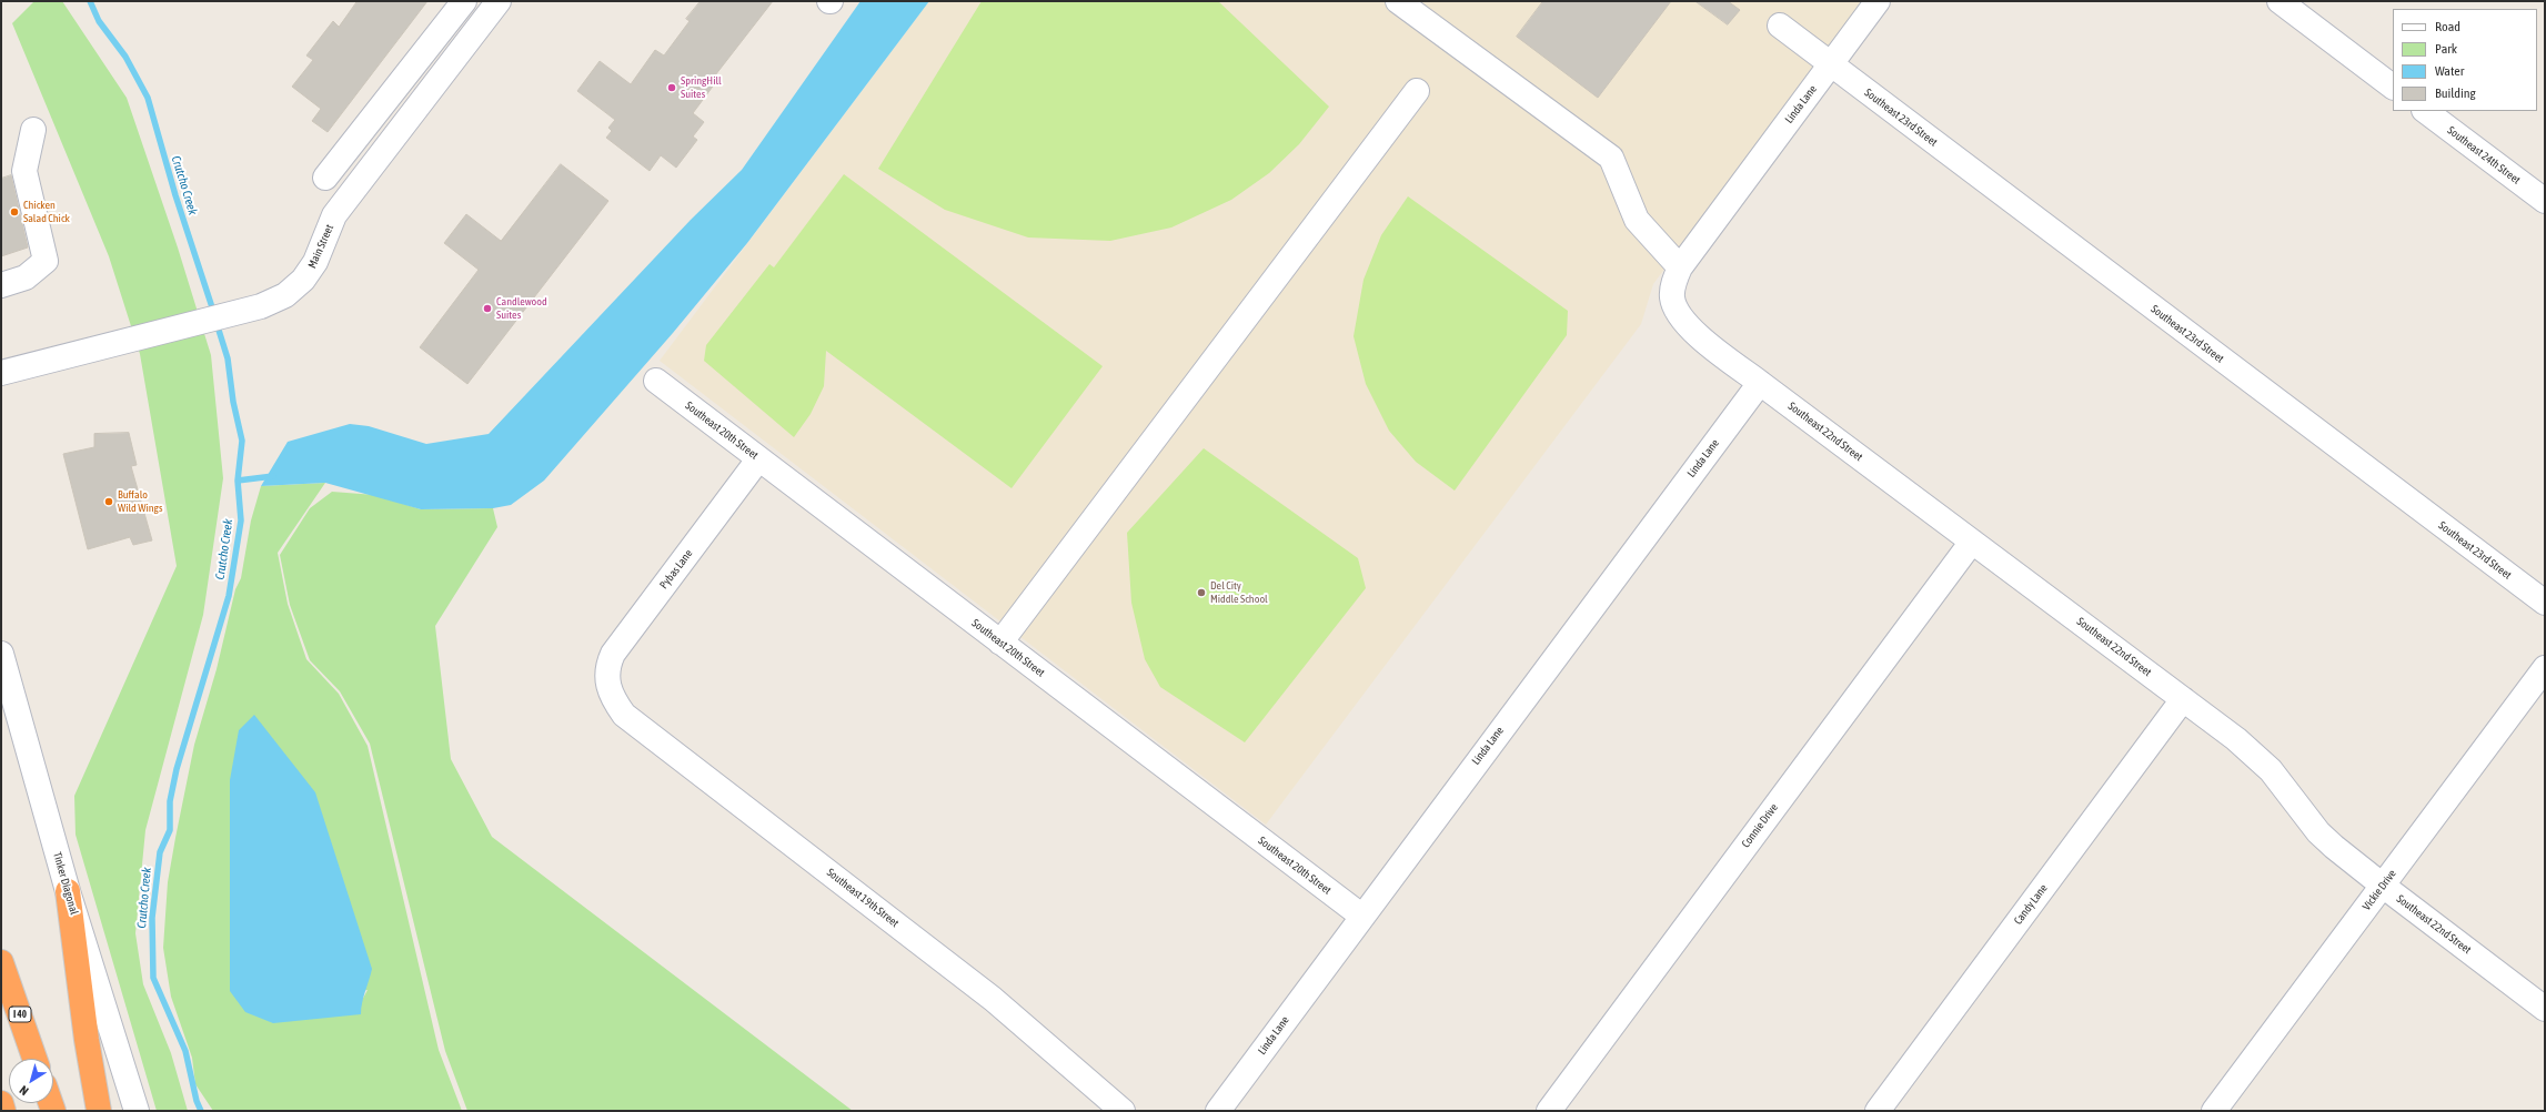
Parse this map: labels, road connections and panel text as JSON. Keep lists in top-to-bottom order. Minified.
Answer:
{"streets":{"highway":["I 40"],"street":["Linda Lane","Southeast 23rd Street","Southeast 24th Street","Main Street","Southeast 20th Street","Southeast 22nd Street","Pybas Lane","Connie Drive","Tinker Diagonal","Vickie Drive","Southeast 19th Street","Candy Lane"]},"crossings":[["Linda Lane","Southeast 23rd Street"],["Linda Lane","Southeast 20th Street"],["Linda Lane","Southeast 22nd Street"],["Southeast 20th Street","Pybas Lane"],["Southeast 22nd Street","Connie Drive"],["Southeast 22nd Street","Vickie Drive"],["Southeast 22nd Street","Candy Lane"],["Pybas Lane","Southeast 19th Street"]],"water":["Crutcho Creek"],"places":["SpringHill Suites","Chicken Salad Chick","Candlewood Suites","Buffalo Wild Wings","Del City Middle School"],"legend":["Road","Park","Water","Building"],"north":"bottom left"}
